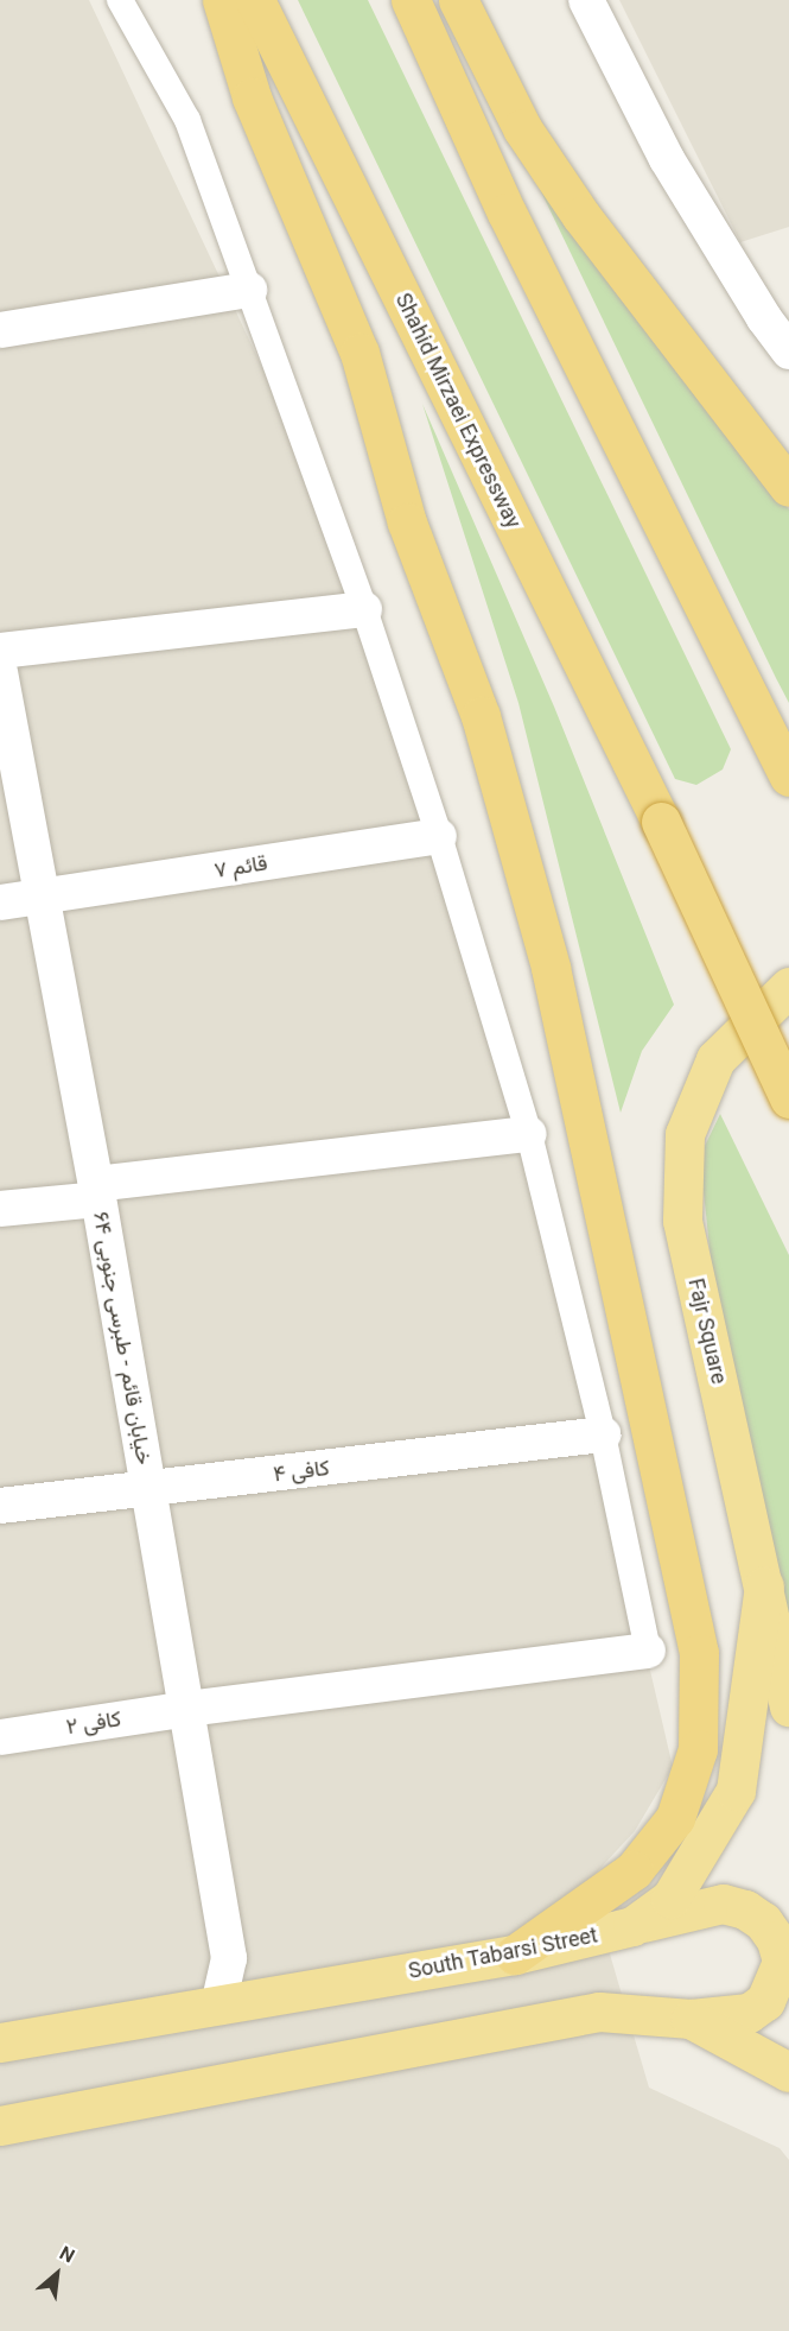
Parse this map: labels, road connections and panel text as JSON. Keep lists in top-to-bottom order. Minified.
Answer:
{"streets":{"highway":["Shahid Mirzaei Expressway"],"main road":["Fajr Square","South Tabarsi Street"],"street":["قائم ۷","خیابان قائم - طبرسی جنوبی ۶۴","کافی ۴","کافی ۲"]},"crossings":[["قائم ۷","خیابان قائم - طبرسی جنوبی ۶۴"],["Fajr Square","South Tabarsi Street"],["خیابان قائم - طبرسی جنوبی ۶۴","کافی ۴"],["خیابان قائم - طبرسی جنوبی ۶۴","کافی ۲"],["خیابان قائم - طبرسی جنوبی ۶۴","South Tabarsi Street"]],"north":"top right"}
